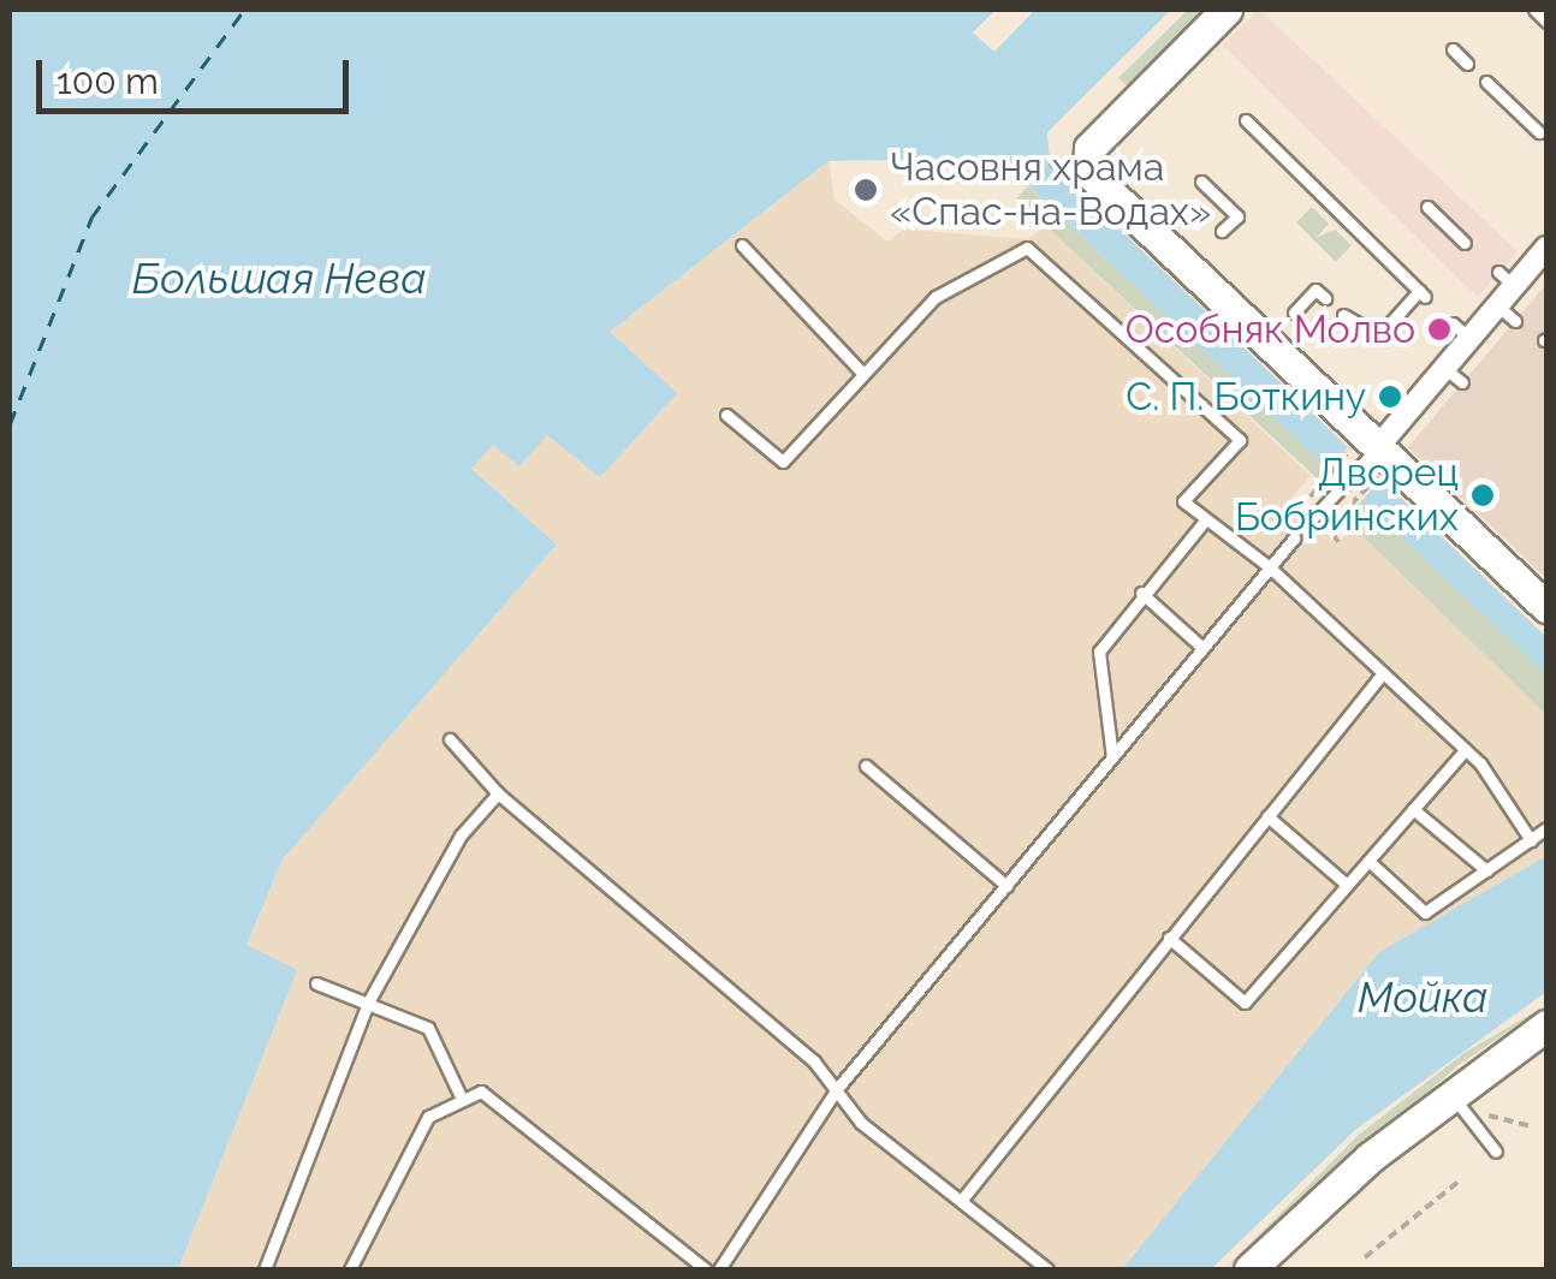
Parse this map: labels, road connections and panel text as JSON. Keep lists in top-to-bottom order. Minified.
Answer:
{"water":["Большая Нева","Мойка"],"places":["Часовня храма «Спас-на-Водах»","Особняк Молво","С. П. Боткину","Дворец Бобринских"],"scale_bar":"100 m"}
